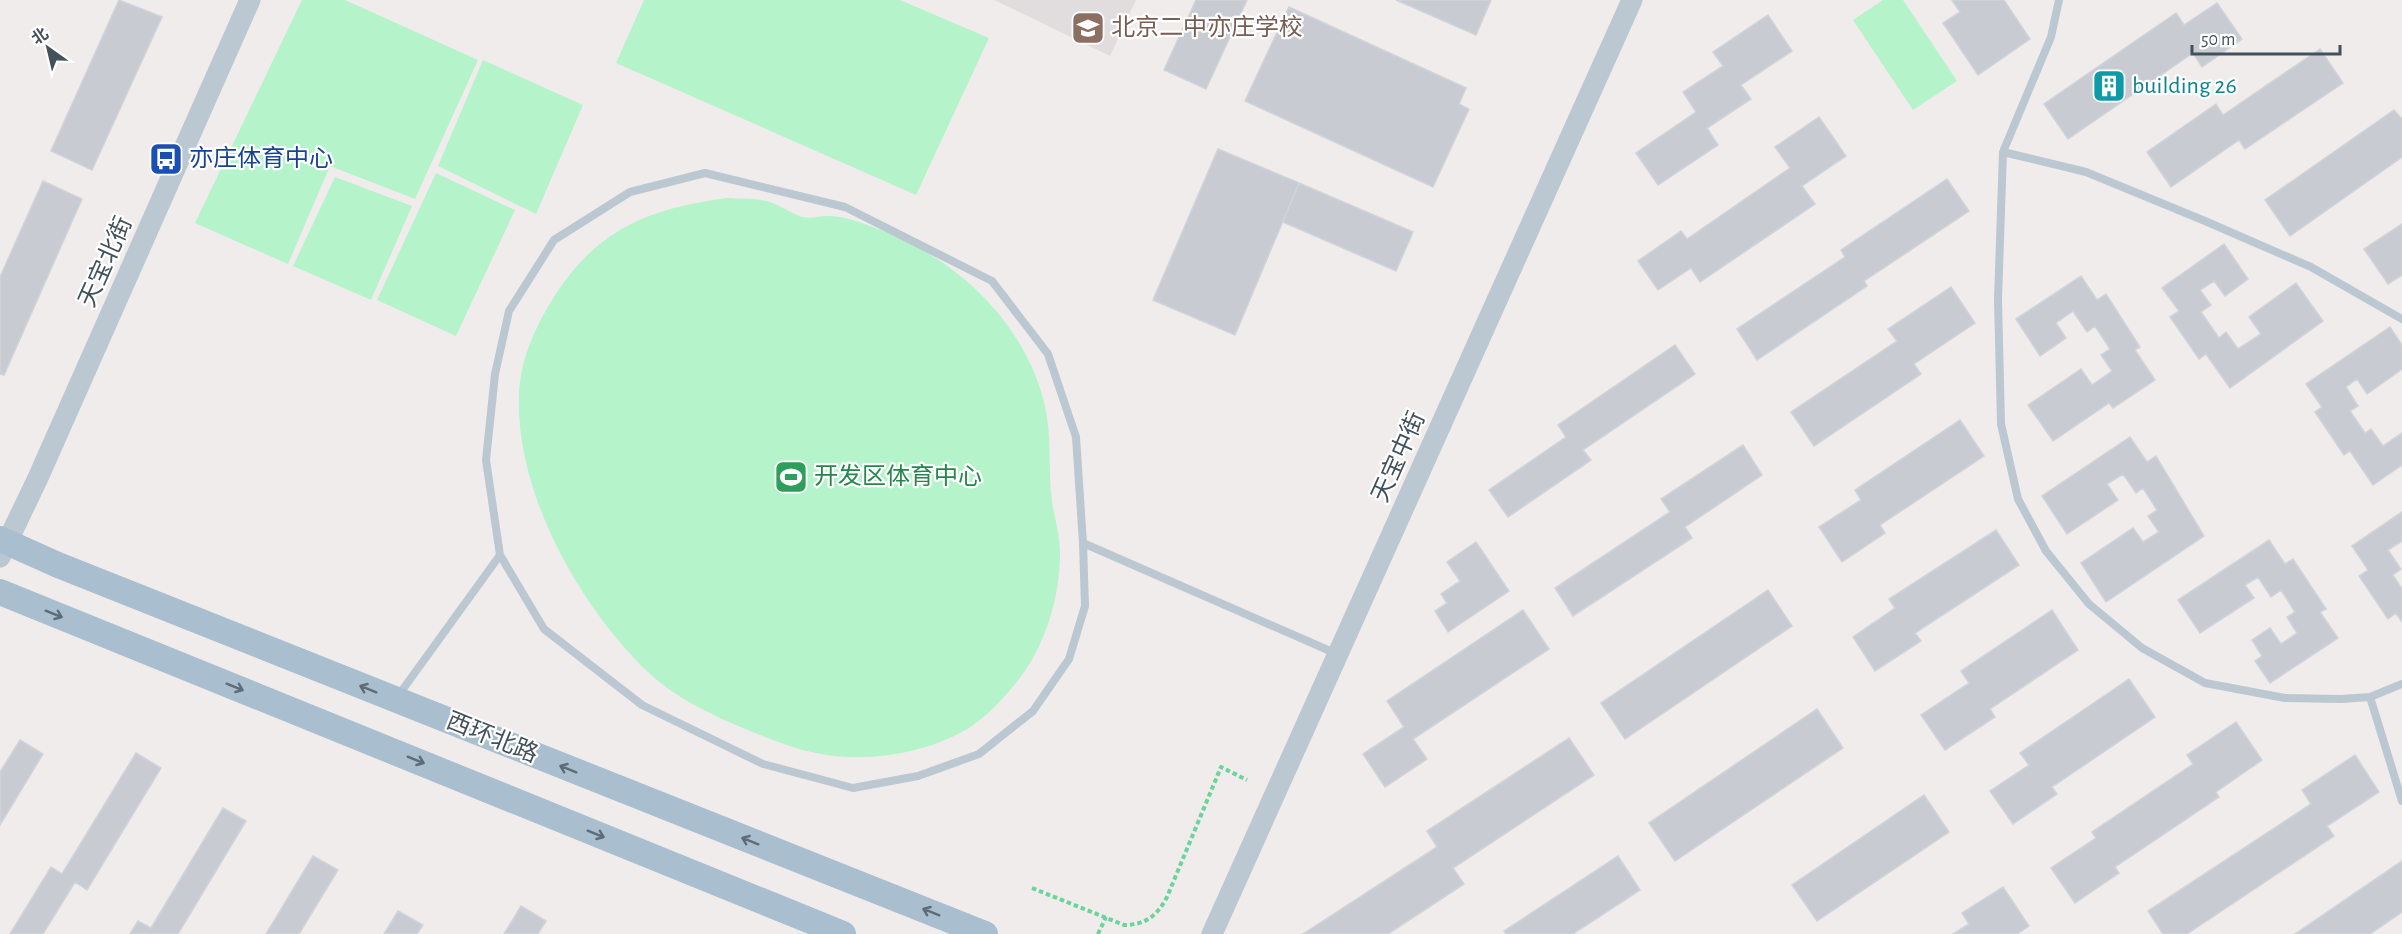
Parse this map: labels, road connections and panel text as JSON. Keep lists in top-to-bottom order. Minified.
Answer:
{"streets":{"main road":["西环北路"],"street":["天宝北街","天宝中街"]},"crossings":[["天宝北街","西环北路"]],"places":{"school or university":["北京二中亦庄学校"],"building":["building 26"],"bus stop":["亦庄体育中心"],"sports":["开发区体育中心"]},"scale_bar":"50 m","north":"top left"}
